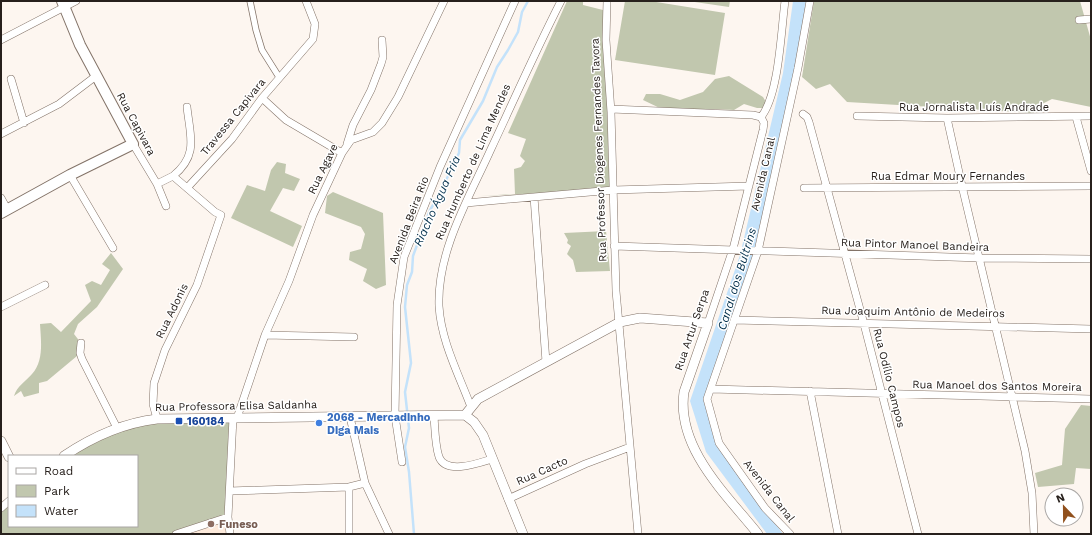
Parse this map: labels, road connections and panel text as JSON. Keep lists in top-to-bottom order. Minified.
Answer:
{"streets":{"main road":["Rua Capivara"],"street":["Rua Jornalista Luís Andrade","Travessa Capivara","Rua Professor Diogenes Fernandes Tavora","Rua Humberto de Lima Mendes","Rua Agave","Avenida Canal","Rua Edmar Moury Fernandes","Avenida Beira Rio","Rua Pintor Manoel Bandeira","Rua Adonis","Rua Joaquim Antônio de Medeiros","Rua Artur Serpa","Rua Odílio Campos","Rua Manoel dos Santos Moreira","Rua Professora Elisa Saldanha","Rua Cacto"]},"crossings":[["Travessa Capivara","Rua Adonis"],["Rua Professor Diogenes Fernandes Tavora","Rua Pintor Manoel Bandeira"],["Rua Professor Diogenes Fernandes Tavora","Rua Cacto"],["Avenida Canal","Rua Pintor Manoel Bandeira"],["Avenida Canal","Rua Joaquim Antônio de Medeiros"],["Avenida Canal","Rua Manoel dos Santos Moreira"],["Rua Edmar Moury Fernandes","Rua Odílio Campos"],["Avenida Beira Rio","Rua Professora Elisa Saldanha"],["Rua Pintor Manoel Bandeira","Rua Artur Serpa"],["Rua Pintor Manoel Bandeira","Rua Odílio Campos"],["Rua Adonis","Rua Professora Elisa Saldanha"],["Rua Joaquim Antônio de Medeiros","Rua Odílio Campos"],["Rua Odílio Campos","Rua Manoel dos Santos Moreira"]],"water":["Riacho Água Fria","Canal dos Bultrins"],"places":{"transit":["160184"],"other":["2068 - Mercadinho Diga Mais","Funeso"]},"legend":["Road","Park","Water"],"north":"top"}
